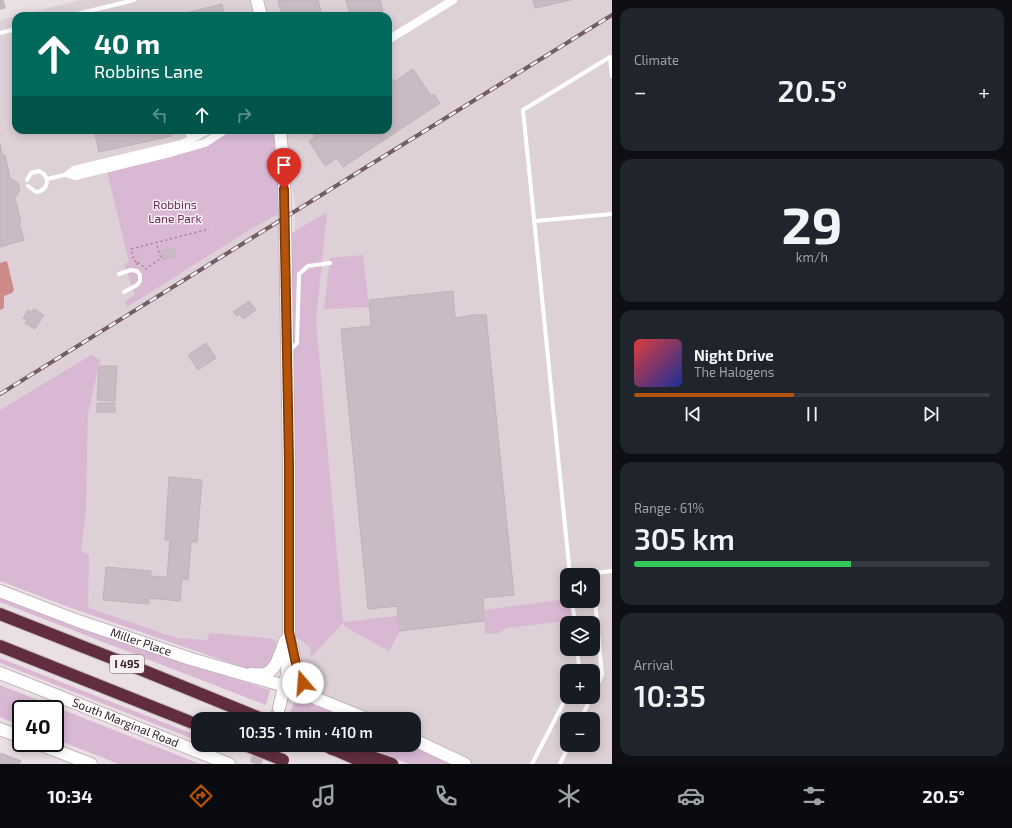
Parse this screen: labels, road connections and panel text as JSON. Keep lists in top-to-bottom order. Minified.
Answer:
{"streets":{"highway":["I 495"],"street":["Miller Place","South Marginal Road"]},"parks":["Robbins Lane Park"],"page":{"tile":["Climate",["29","km/h"],["Range · 61%","305 km"],["Arrival","10:35"]],"turn":["40 m","Robbins Lane"],"heat":["−","20.5°","+"],"song":["Night Drive","The Halogens"],"map_buttons":["+","−"],"limit":"40","trip":"10:35 · 1 min · 410 m","tabs":["10:34","20.5°"]}}
